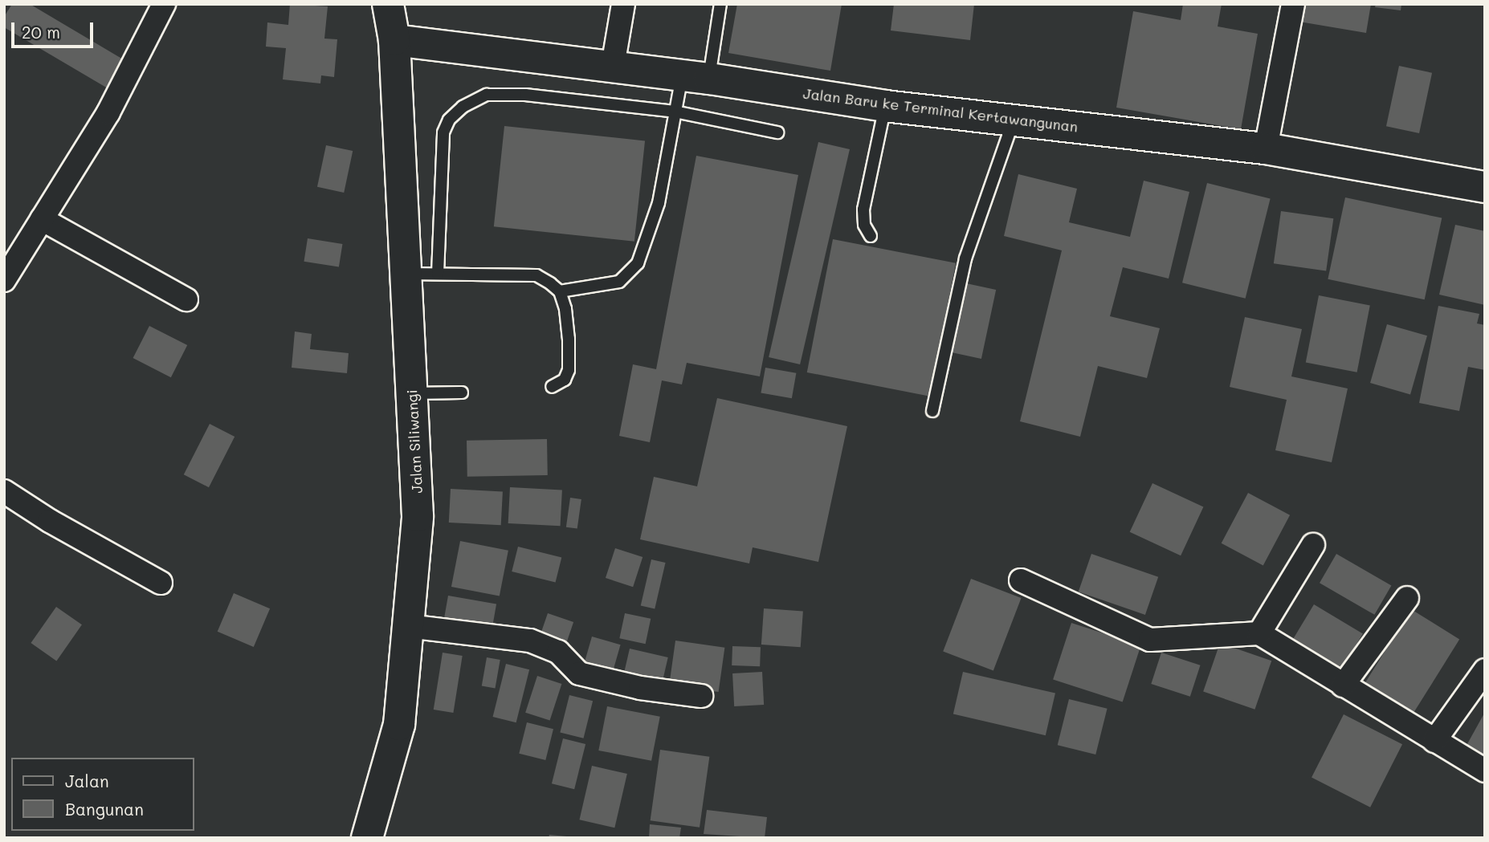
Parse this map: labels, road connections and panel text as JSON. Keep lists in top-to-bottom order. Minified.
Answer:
{"streets":{"main road":["Jalan Baru ke Terminal Kertawangunan","Jalan Siliwangi"]},"crossings":[["Jalan Baru ke Terminal Kertawangunan","Jalan Siliwangi"]],"legend":["Jalan","Bangunan"],"scale_bar":"20 m"}
